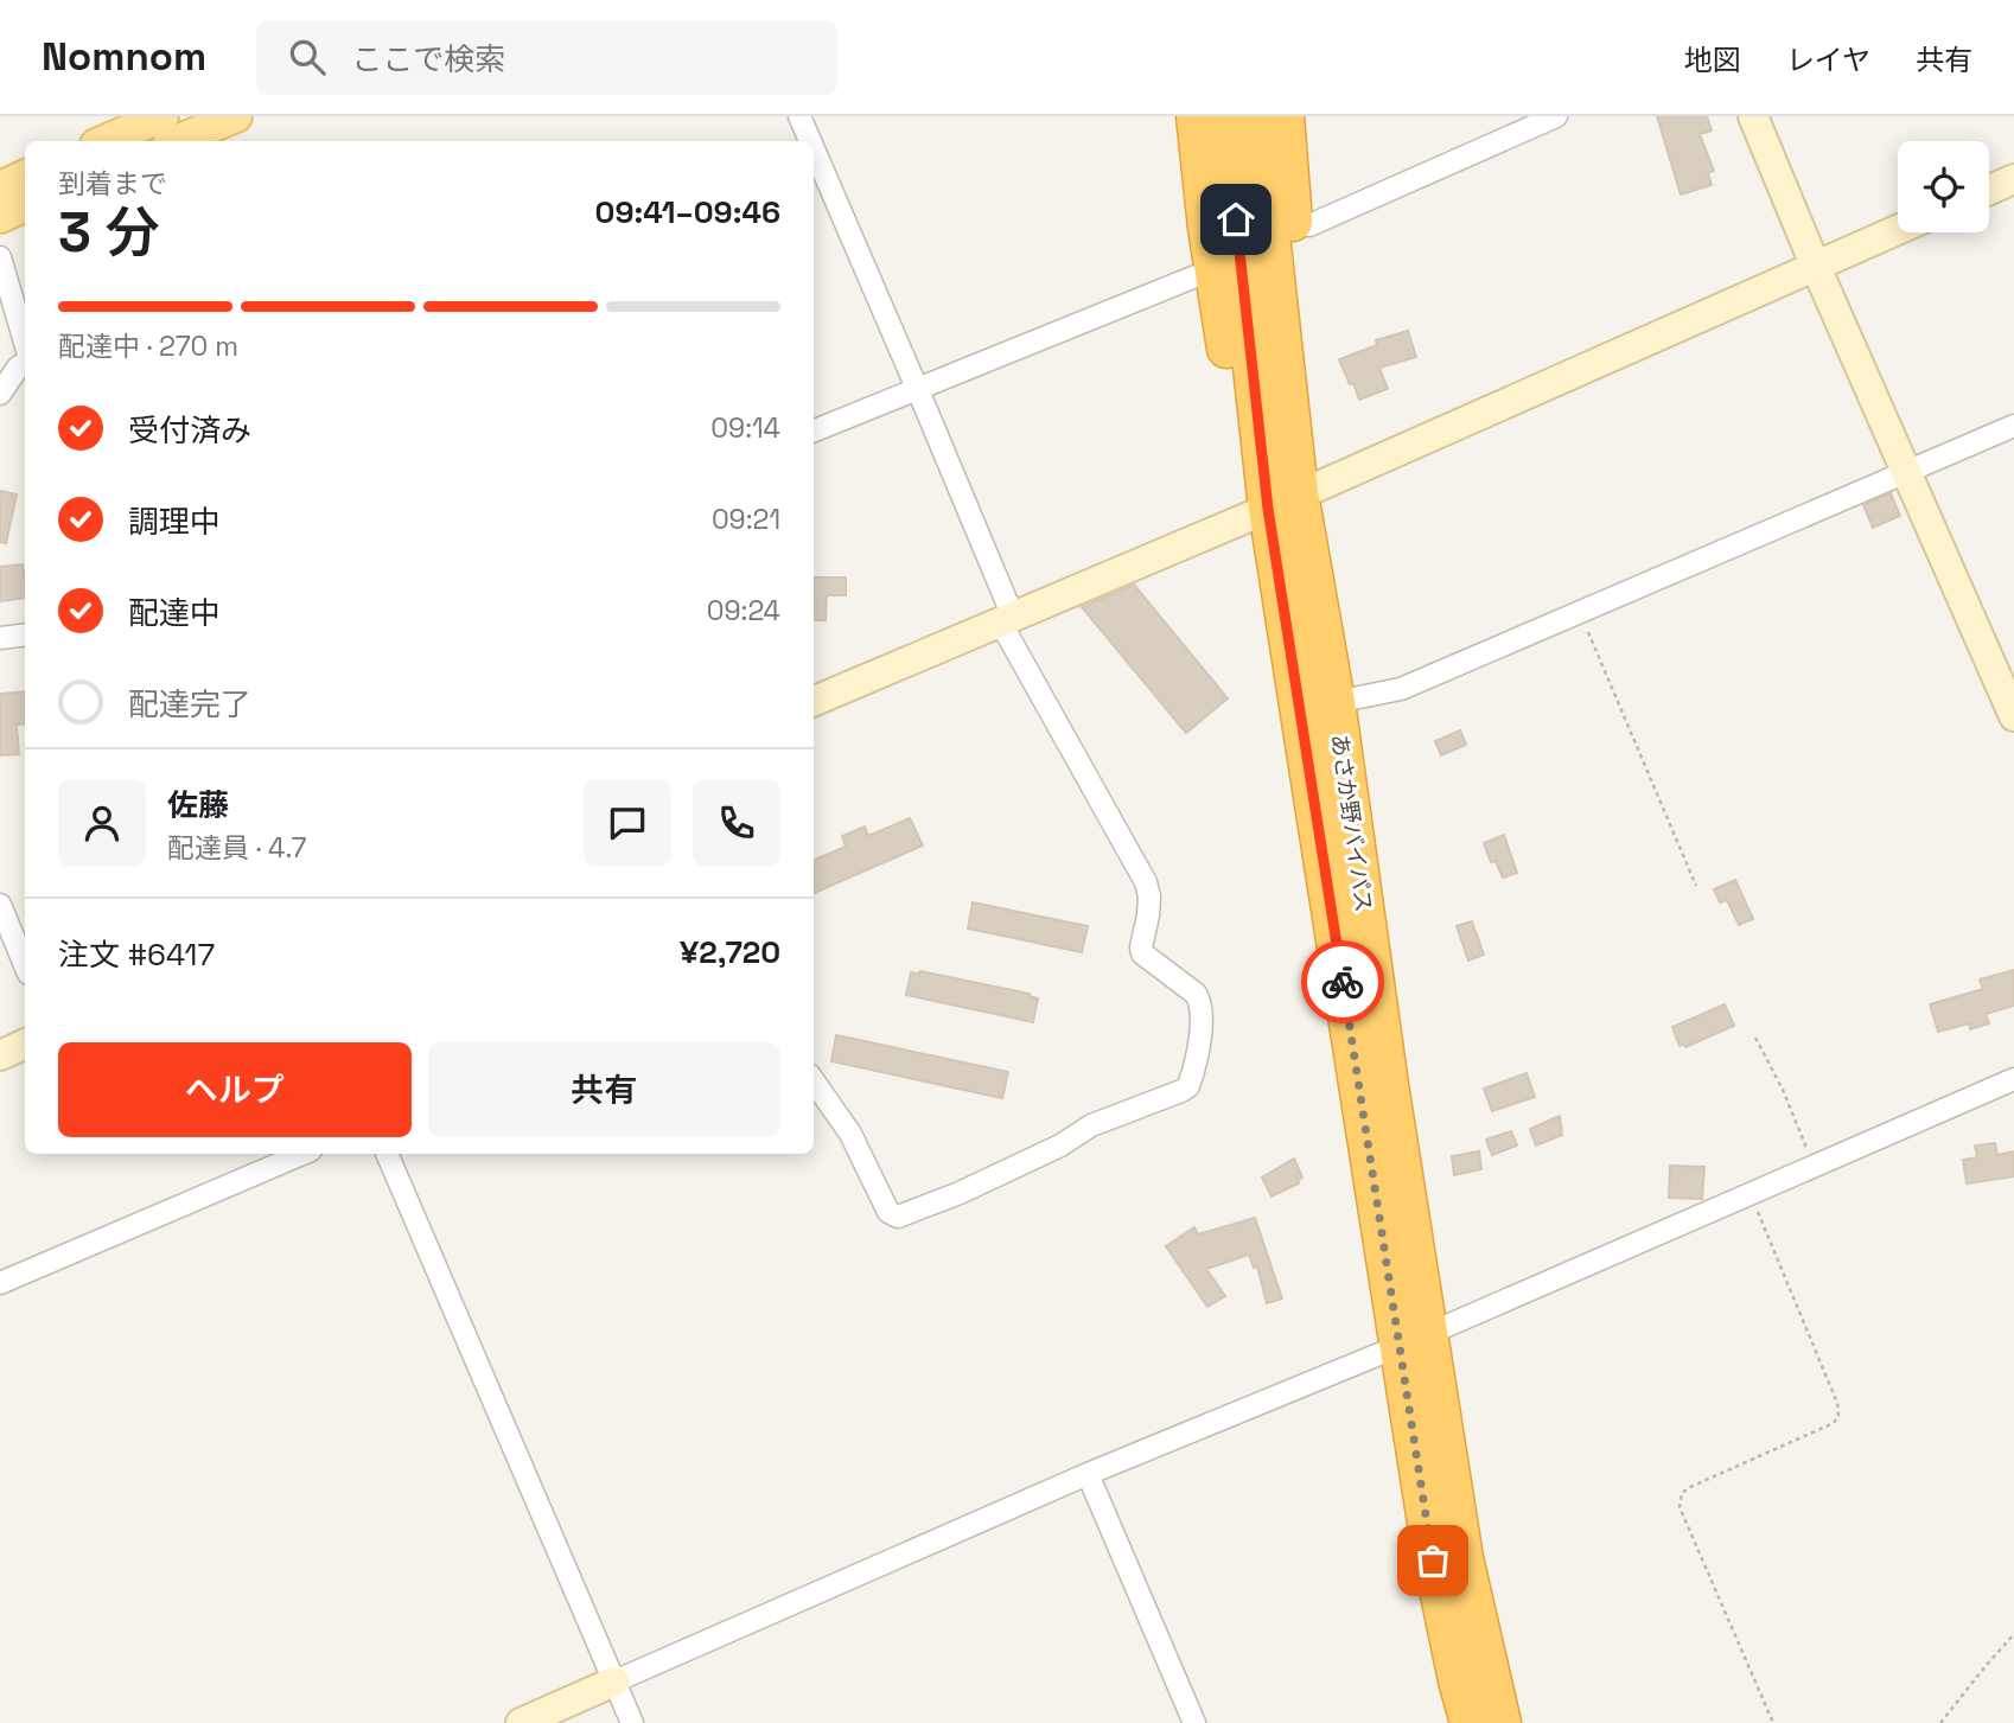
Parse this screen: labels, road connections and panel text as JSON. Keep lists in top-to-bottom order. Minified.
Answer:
{"streets":{"highway":["あさか野バイパス"]},"page":{"header":"Nomnom","search":"ここで検索","nav":["地図","レイヤ","共有"],"heading":["3 分","到着まで","09:41–09:46"],"panel":["佐藤","配達員 · 4.7","注文 #6417","¥2,720"],"bar":"配達中 · 270 m","list":[["受付済み","09:14"],["調理中","09:21"],["配達中","09:24"],"配達完了"],"buttons":["ヘルプ","共有"]}}
